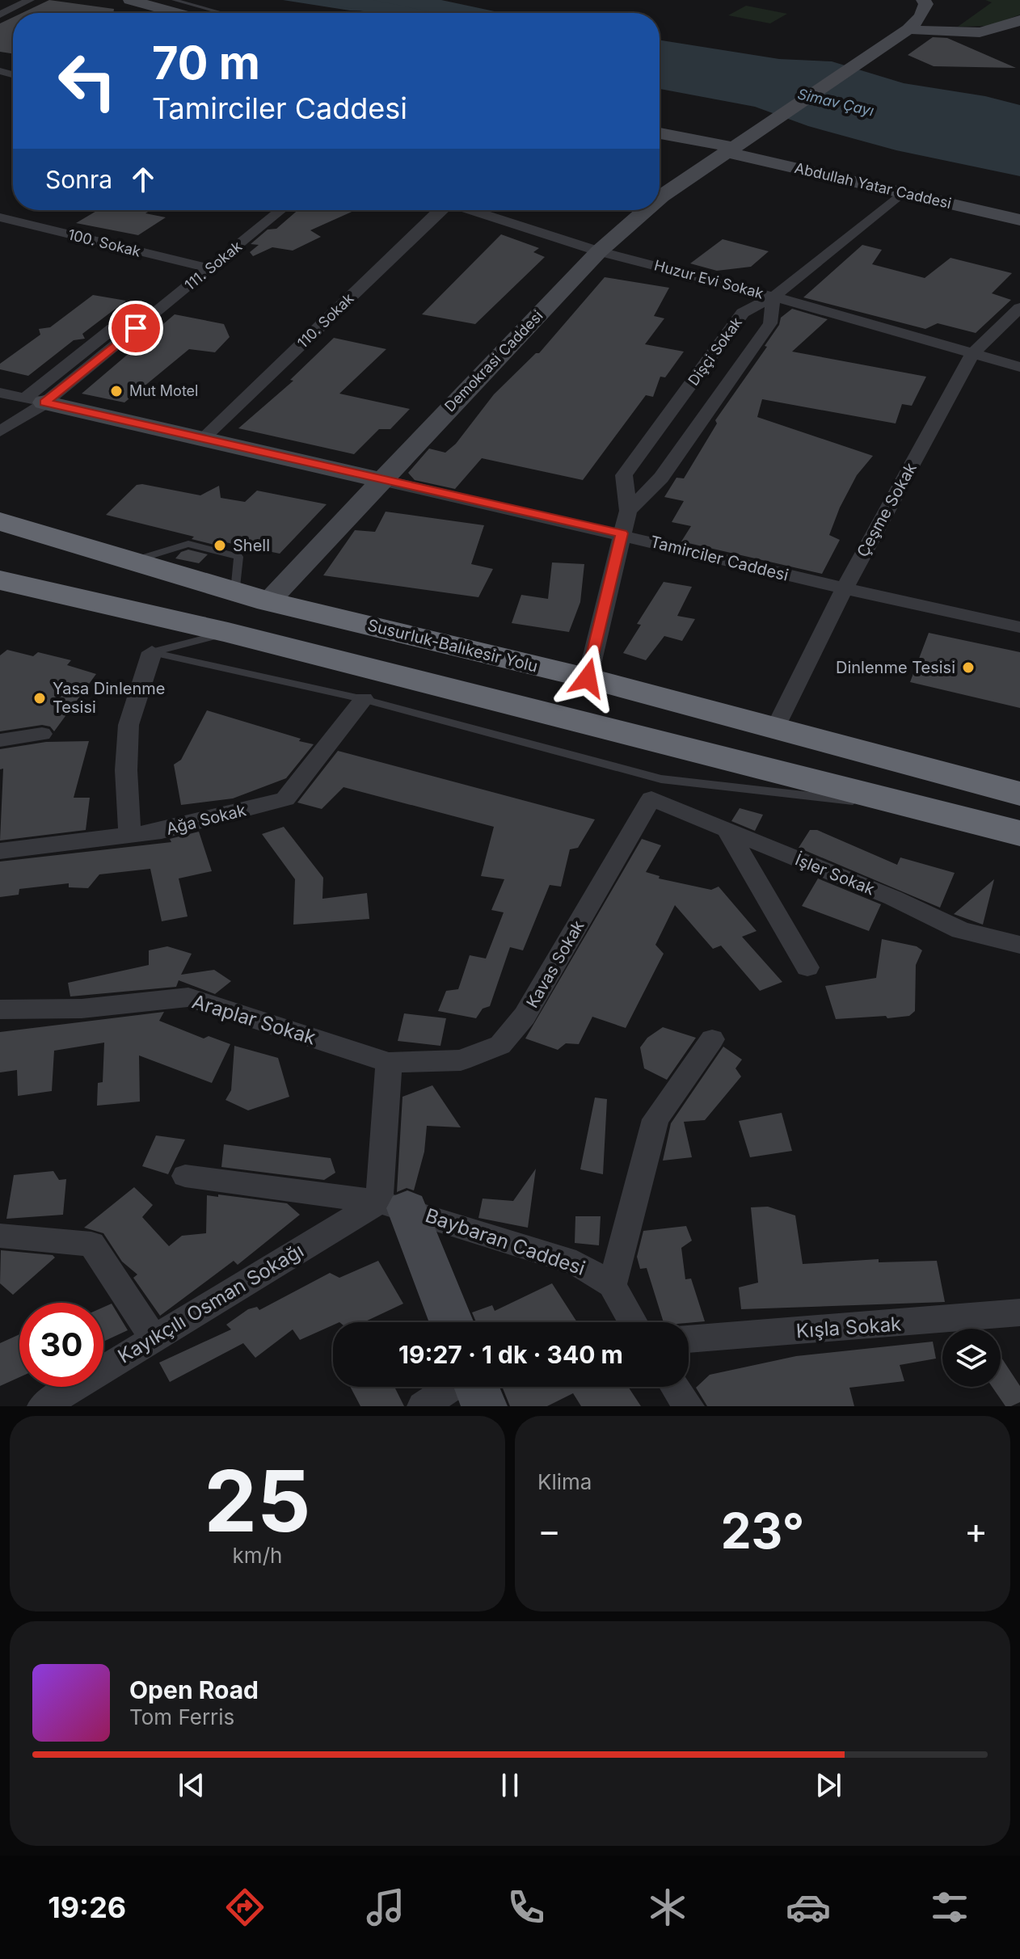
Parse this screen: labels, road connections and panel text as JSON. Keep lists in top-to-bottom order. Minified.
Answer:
{"streets":{"highway":["Susurluk-Balıkesir Yolu"],"main road":["Abdullah Yatar Caddesi","Demokrasi Caddesi"],"street":["100. Sokak","111. Sokak","Huzur Evi Sokak","110. Sokak","Dişçi Sokak","Çeşme Sokak","Tamirciler Caddesi","Ağa Sokak","İşler Sokak","Kavas Sokak","Araplar Sokak","Baybaran Caddesi","Kayıkçılı Osman Sokağı","Kışla Sokak"]},"crossings":[["Abdullah Yatar Caddesi","Demokrasi Caddesi"],["100. Sokak","111. Sokak"],["Huzur Evi Sokak","Dişçi Sokak"],["Huzur Evi Sokak","Demokrasi Caddesi"],["Huzur Evi Sokak","Çeşme Sokak"],["Demokrasi Caddesi","Tamirciler Caddesi"],["Demokrasi Caddesi","Susurluk-Balıkesir Yolu"],["Çeşme Sokak","Tamirciler Caddesi"],["Çeşme Sokak","Susurluk-Balıkesir Yolu"],["İşler Sokak","Kavas Sokak"],["Kavas Sokak","Araplar Sokak"],["Baybaran Caddesi","Kayıkçılı Osman Sokağı"]],"water":["Simav Çayı"],"places":["Mut Motel","Shell","Dinlenme Tesisi","Yasa Dinlenme Tesisi"],"page":{"turn":["70 m","Tamirciler Caddesi"],"then":"Sonra","limit":"30","trip":"19:27 · 1 dk · 340 m","tile":[["25","km/h"],"Klima"],"heat":["−","23°","+"],"song":["Open Road","Tom Ferris"],"tabs":"19:26"}}
